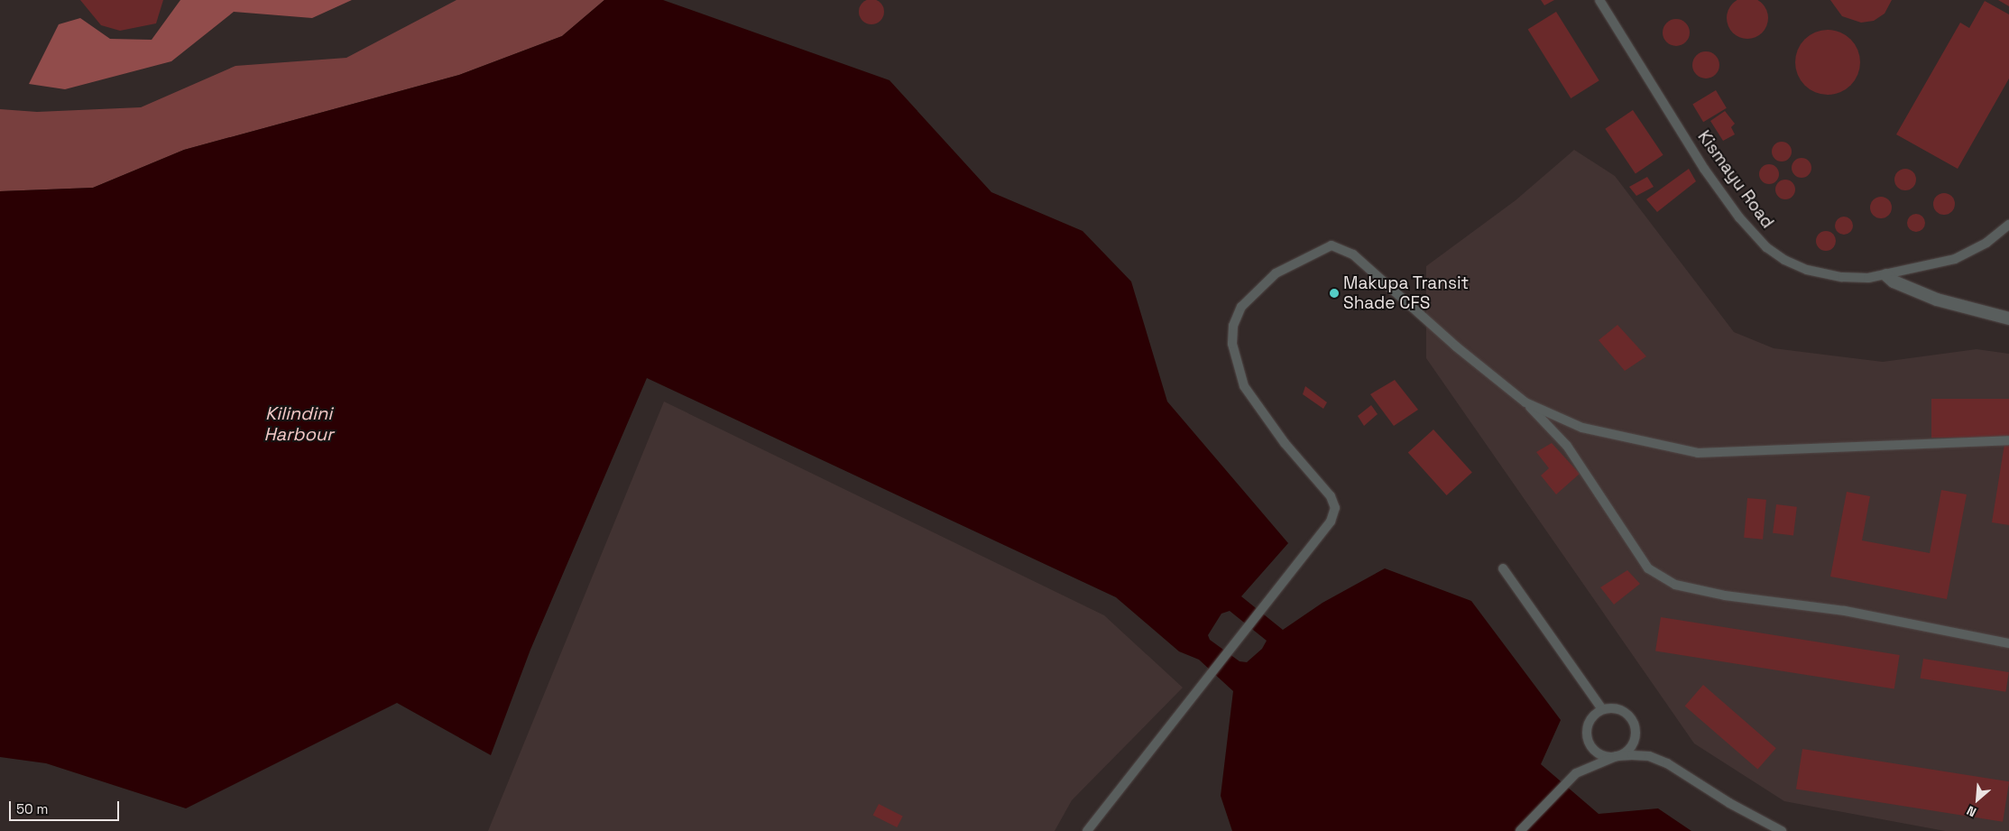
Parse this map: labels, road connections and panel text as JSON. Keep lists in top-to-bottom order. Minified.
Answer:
{"streets":{"lane":["Kismayu Road"]},"water":["Kilindini Harbour"],"places":["Makupa Transit Shade CFS"],"scale_bar":"50 m","north":"bottom left"}
